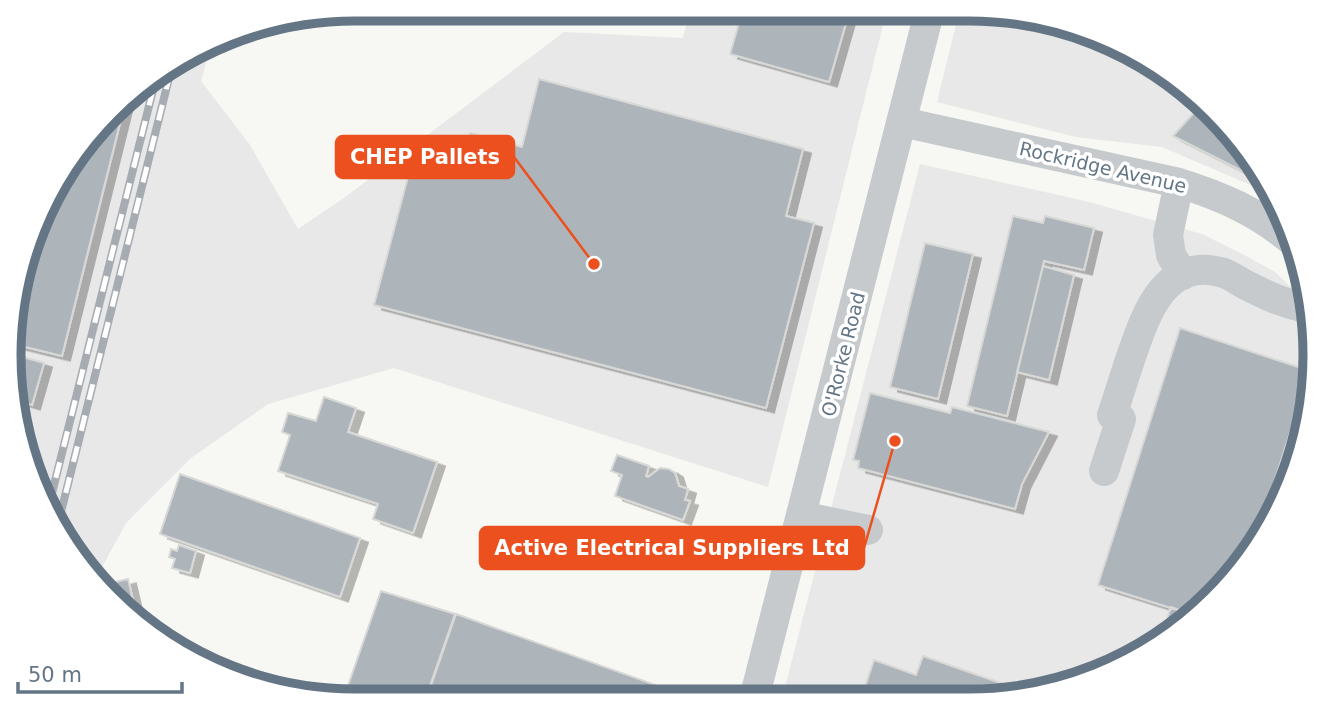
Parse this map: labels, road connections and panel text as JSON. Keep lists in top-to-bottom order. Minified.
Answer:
{"streets":{"street":["Rockridge Avenue","O'Rorke Road"]},"crossings":[["Rockridge Avenue","O'Rorke Road"]],"places":["CHEP Pallets","Active Electrical Suppliers Ltd"],"scale_bar":"50 m"}
